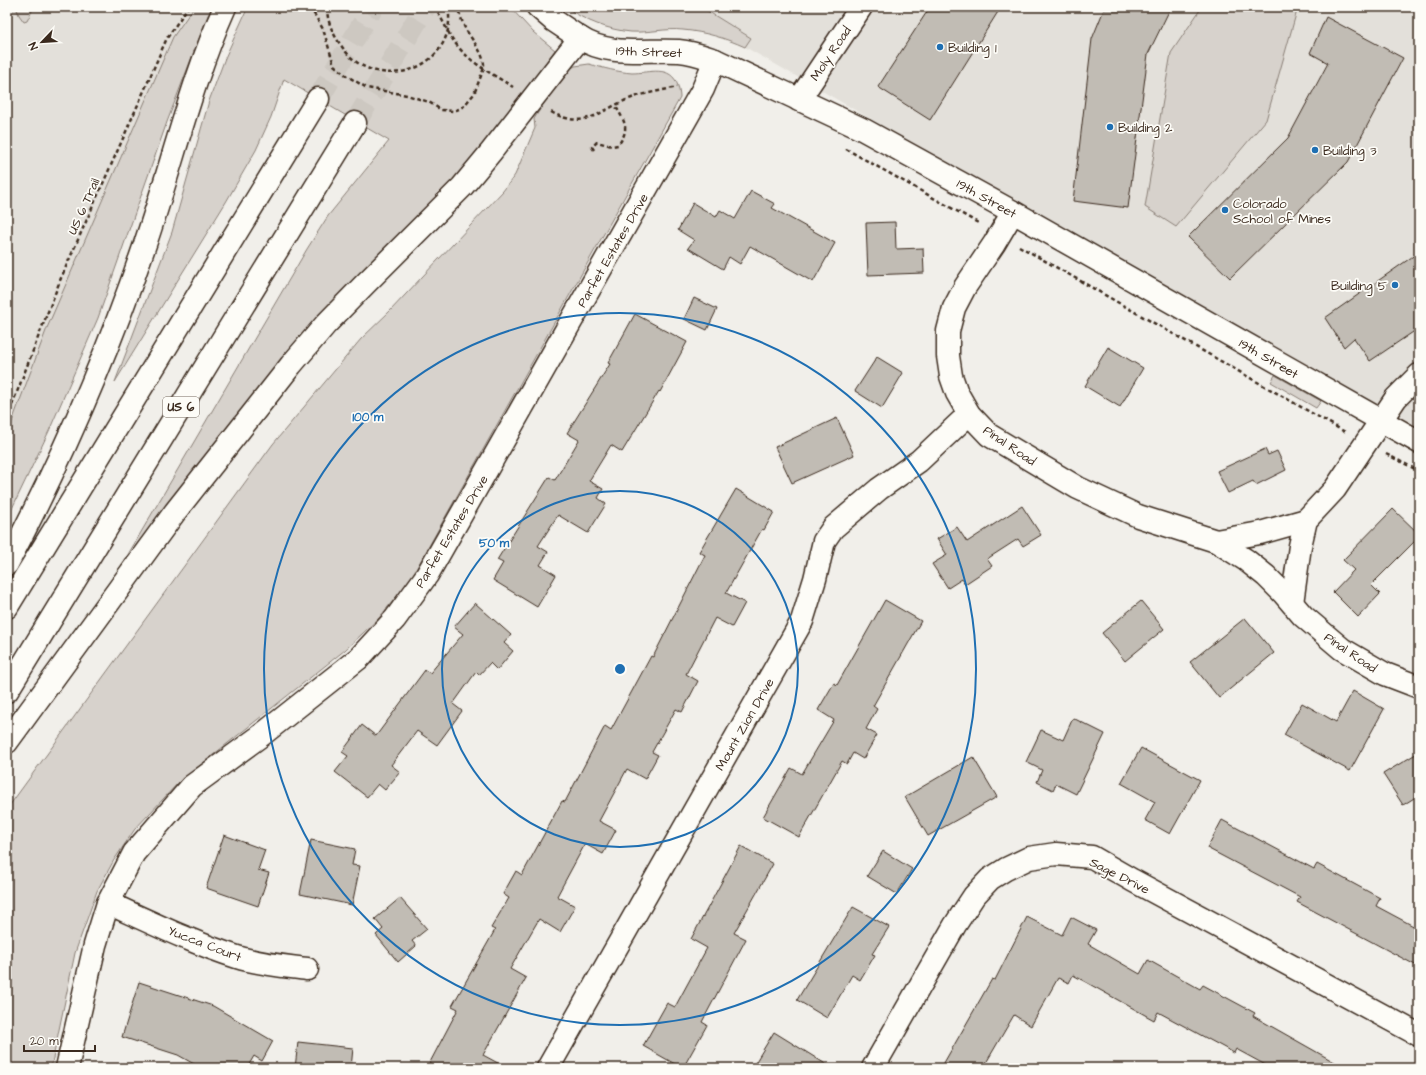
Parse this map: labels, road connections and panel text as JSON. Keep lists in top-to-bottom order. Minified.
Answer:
{"streets":{"main road":["19th Street","Moly Road","Parfet Estates Drive","US 6","Pinal Road","Mount Zion Drive","Sage Drive","Yucca Court"],"path":["US 6 Trail"]},"crossings":[["19th Street","Moly Road"],["19th Street","Parfet Estates Drive"],["19th Street","Pinal Road"],["Parfet Estates Drive","Yucca Court"],["Pinal Road","Mount Zion Drive"]],"places":["Building 1","Building 2","Building 3","Colorado School of Mines","Building 5"],"scale_bar":"20 m","north":"bottom left","rings":["100 m","50 m"]}
